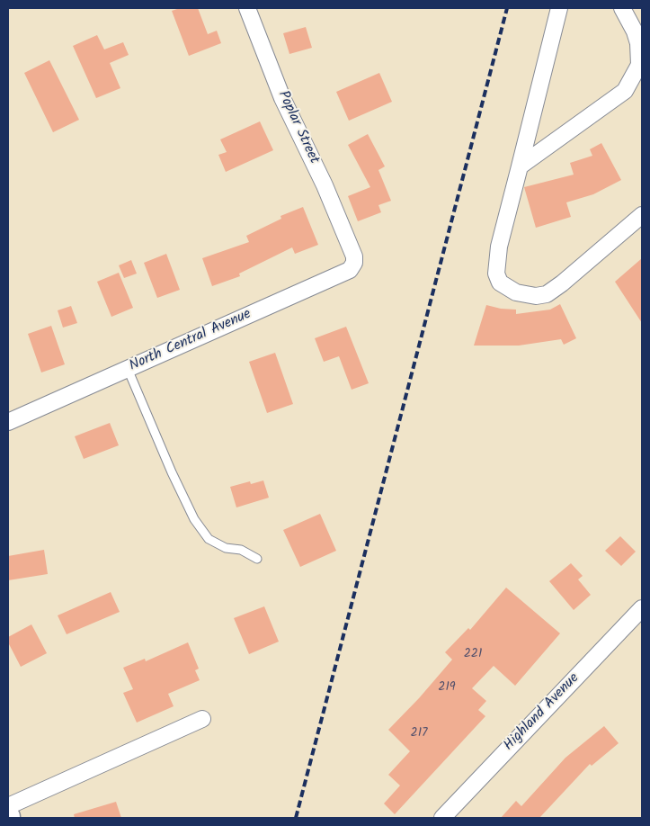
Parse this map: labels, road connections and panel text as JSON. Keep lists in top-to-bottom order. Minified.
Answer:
{"streets":{"street":["Poplar Street","North Central Avenue","Highland Avenue"]},"crossings":[["Poplar Street","North Central Avenue"]],"house_numbers":["221","219","217"]}
